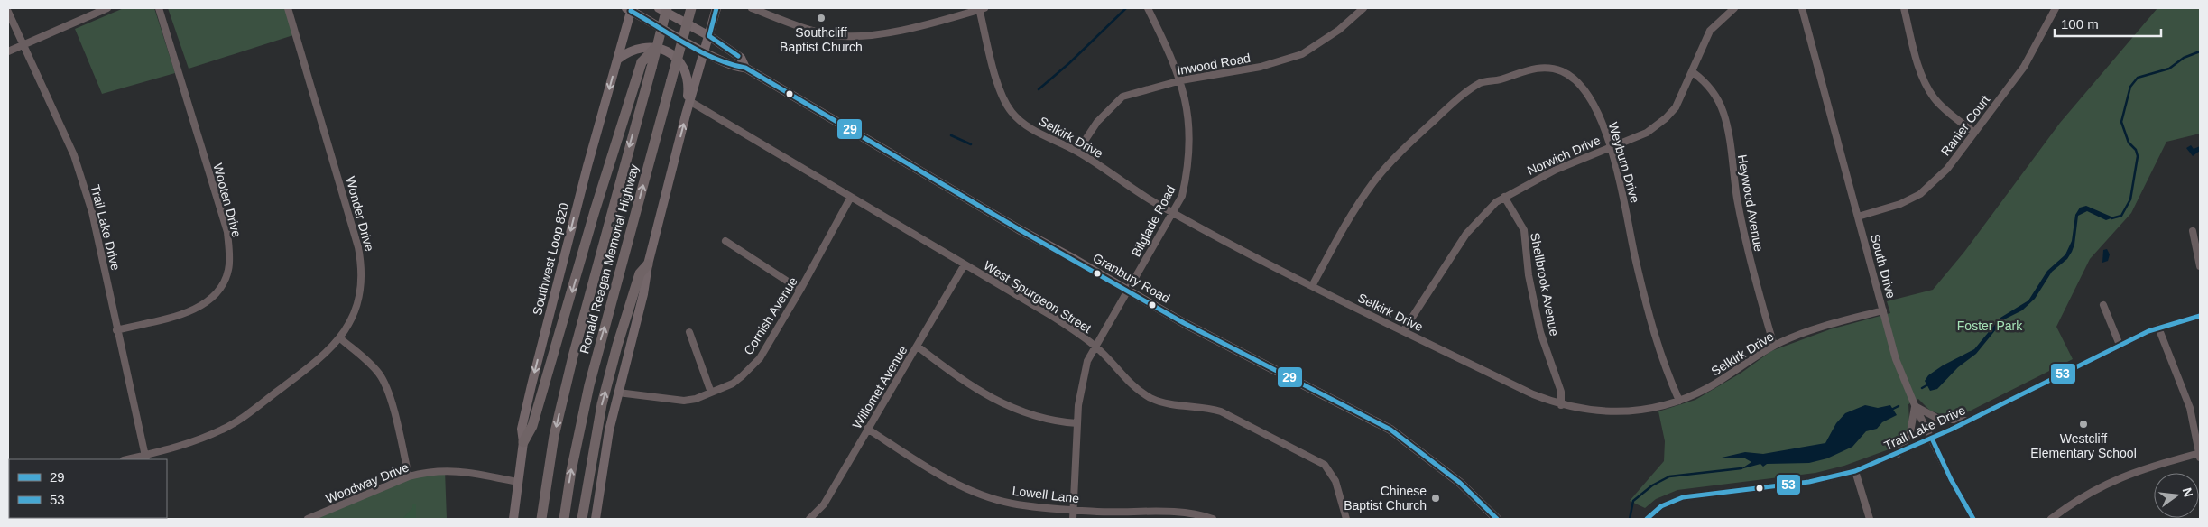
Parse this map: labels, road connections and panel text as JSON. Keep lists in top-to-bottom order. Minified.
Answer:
{"streets":{"highway":["Ronald Reagan Memorial Highway"],"main road":["Southwest Loop 820","Granbury Road"],"street":["Inwood Road","Ranier Court","Selkirk Drive","Norwich Drive","Weyburn Drive","Wooten Drive","Heywood Avenue","Wonder Drive","Bilglade Road","Trail Lake Drive","South Drive","Shellbrook Avenue","West Spurgeon Street","Cornish Avenue","Willomet Avenue","Woodway Drive","Lowell Lane"]},"crossings":[["Inwood Road","Selkirk Drive"],["Inwood Road","Bilglade Road"],["Ranier Court","South Drive"],["Selkirk Drive","Norwich Drive"],["Selkirk Drive","Weyburn Drive"],["Selkirk Drive","Heywood Avenue"],["Selkirk Drive","Bilglade Road"],["Selkirk Drive","South Drive"],["Selkirk Drive","Shellbrook Avenue"],["Norwich Drive","Weyburn Drive"],["Norwich Drive","Heywood Avenue"],["Norwich Drive","Shellbrook Avenue"],["Wooten Drive","Trail Lake Drive"],["Wonder Drive","Trail Lake Drive"],["Bilglade Road","Granbury Road"],["Bilglade Road","West Spurgeon Street"],["Bilglade Road","Lowell Lane"],["Trail Lake Drive","South Drive"],["Southwest Loop 820","Granbury Road"],["Southwest Loop 820","Woodway Drive"],["West Spurgeon Street","Cornish Avenue"],["West Spurgeon Street","Willomet Avenue"],["Willomet Avenue","Lowell Lane"]],"one_way":["Southwest Loop 820"],"parks":["Foster Park"],"places":["Southcliff Baptist Church","Westcliff Elementary School","Chinese Baptist Church"],"lines":["transit line 29","transit line 53"],"legend":["29","53"],"scale_bar":"100 m","north":"right"}
